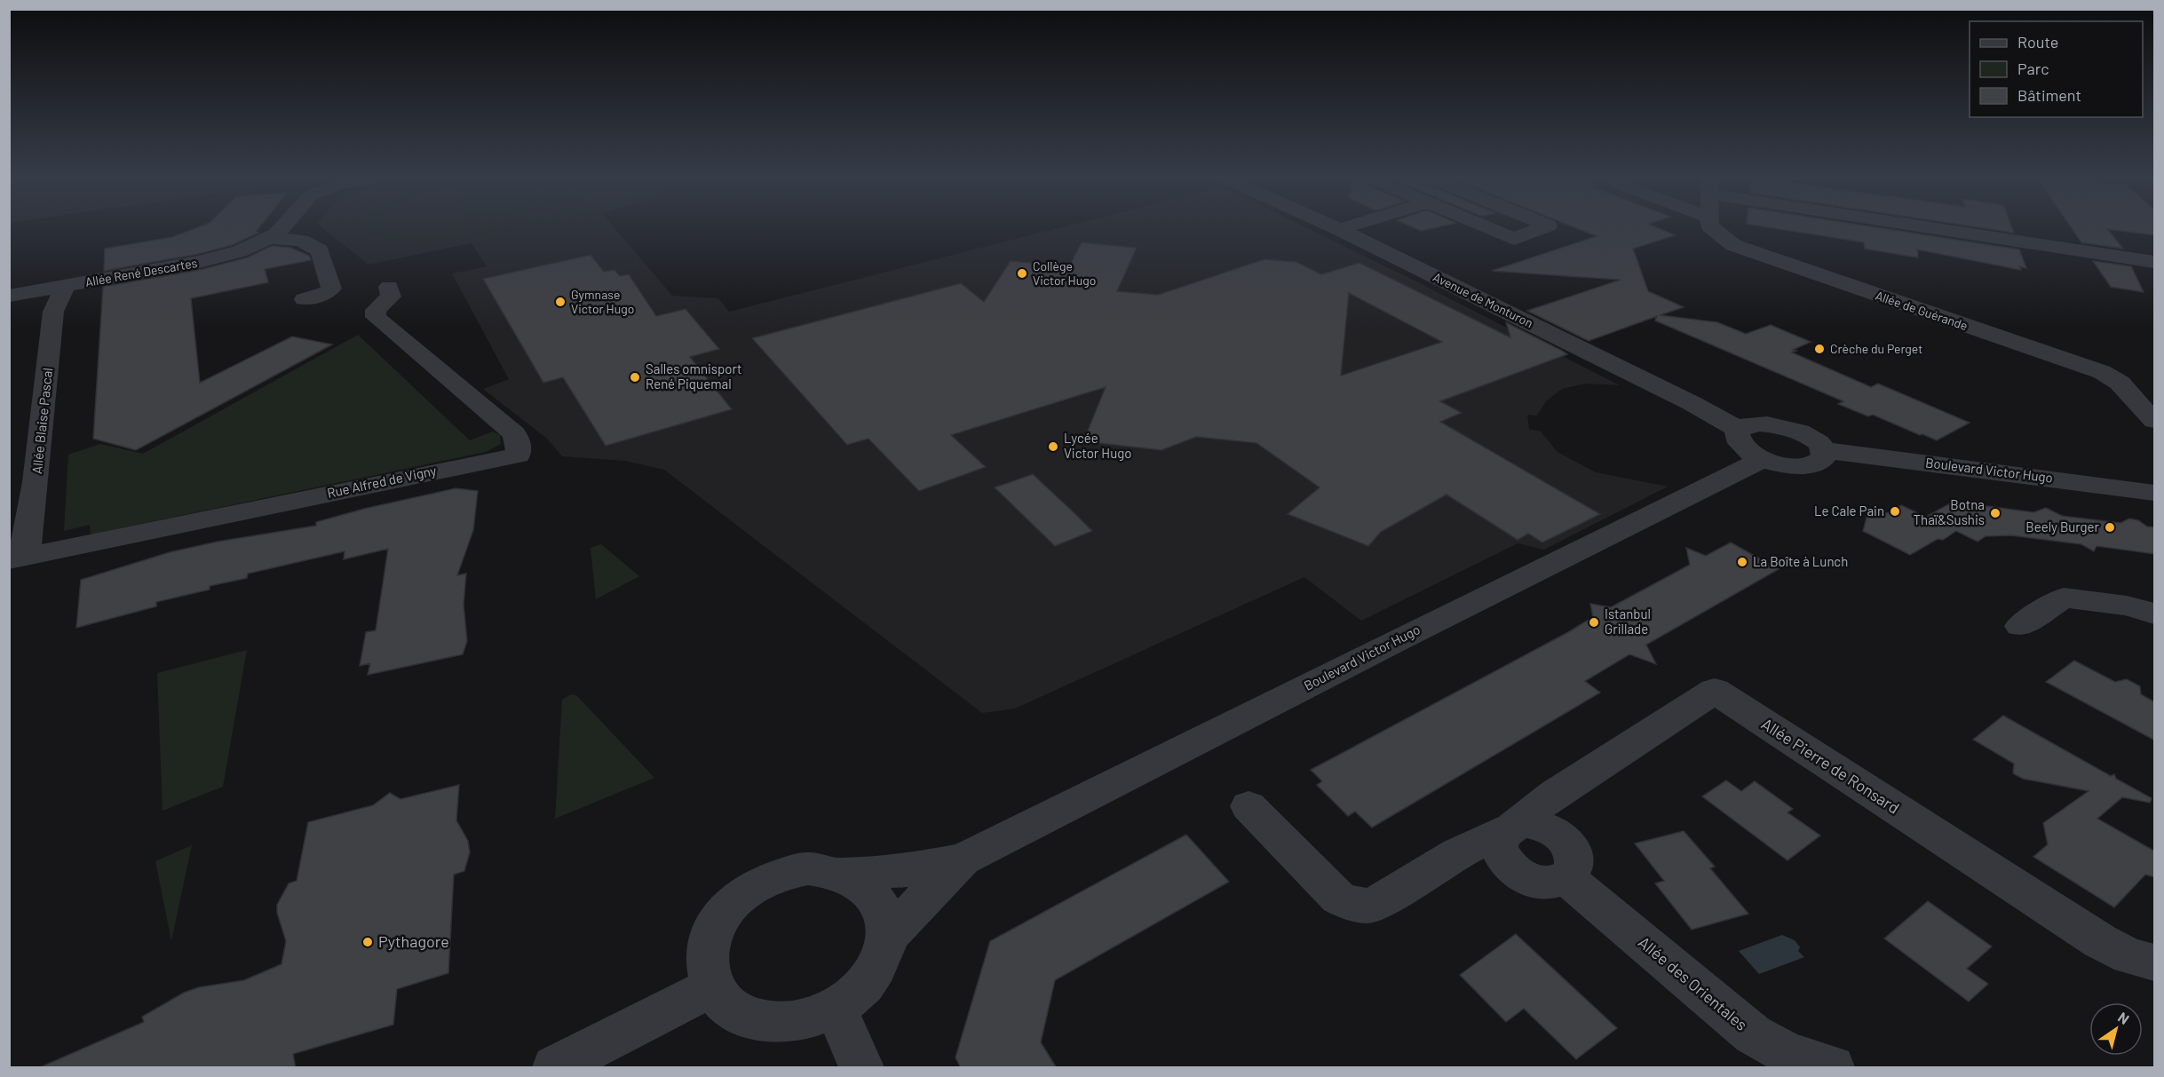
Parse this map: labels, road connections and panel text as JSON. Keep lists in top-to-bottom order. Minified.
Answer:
{"streets":{"street":["Allée René Descartes","Avenue de Monturon","Allée de Guérande","Allée Blaise Pascal","Boulevard Victor Hugo","Rue Alfred de Vigny","Allée Pierre de Ronsard","Allée des Orientales"]},"crossings":[["Allée René Descartes","Allée Blaise Pascal"],["Allée Blaise Pascal","Rue Alfred de Vigny"],["Allée Pierre de Ronsard","Allée des Orientales"]],"places":["Collège Victor Hugo","Gymnase Victor Hugo","Crèche du Perget","Salles omnisport René Piquemal","Lycée Victor Hugo","Le Cale Pain","Botna Thaï&Sushis","Beely Burger","La Boîte à Lunch","Istanbul Grillade","Pythagore"],"legend":["Route","Parc","Bâtiment"],"north":"top right"}
